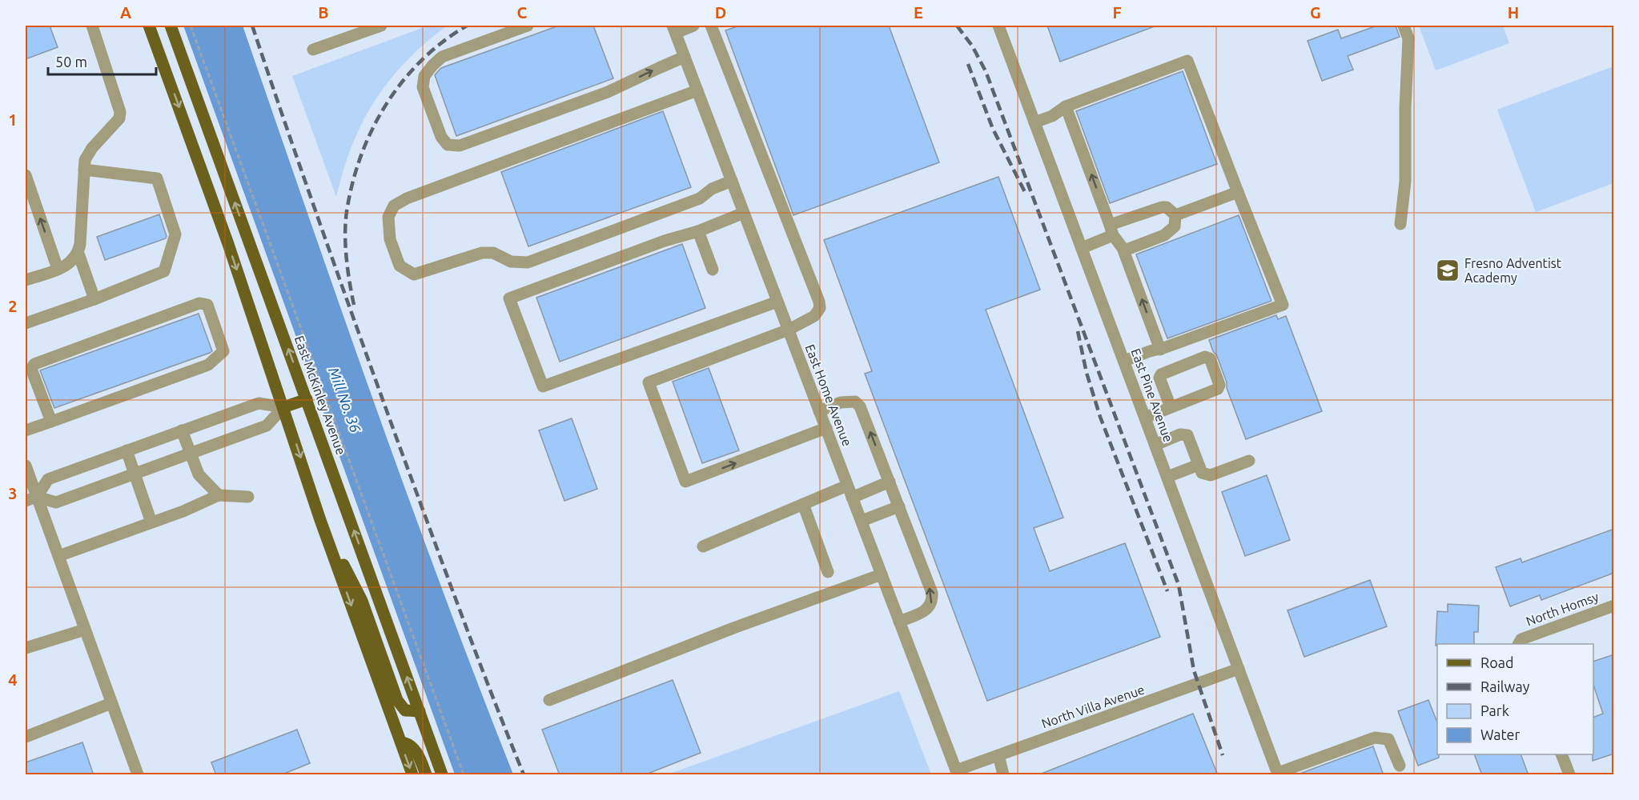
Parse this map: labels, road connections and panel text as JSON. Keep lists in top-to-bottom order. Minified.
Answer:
{"streets":{"main road":["East McKinley Avenue"],"street":["East Home Avenue","East Pine Avenue","North Homsy","North Villa Avenue"]},"crossings":[["East Home Avenue","North Villa Avenue"],["East Pine Avenue","North Villa Avenue"]],"water":["Mill No. 36"],"places":{"school or university":["Fresno Adventist Academy"]},"legend":["Road","Railway","Park","Water"],"scale_bar":"50 m","grid":{"columns":["A","B","C","D","E","F","G","H"],"rows":["1","2","3","4"]}}
